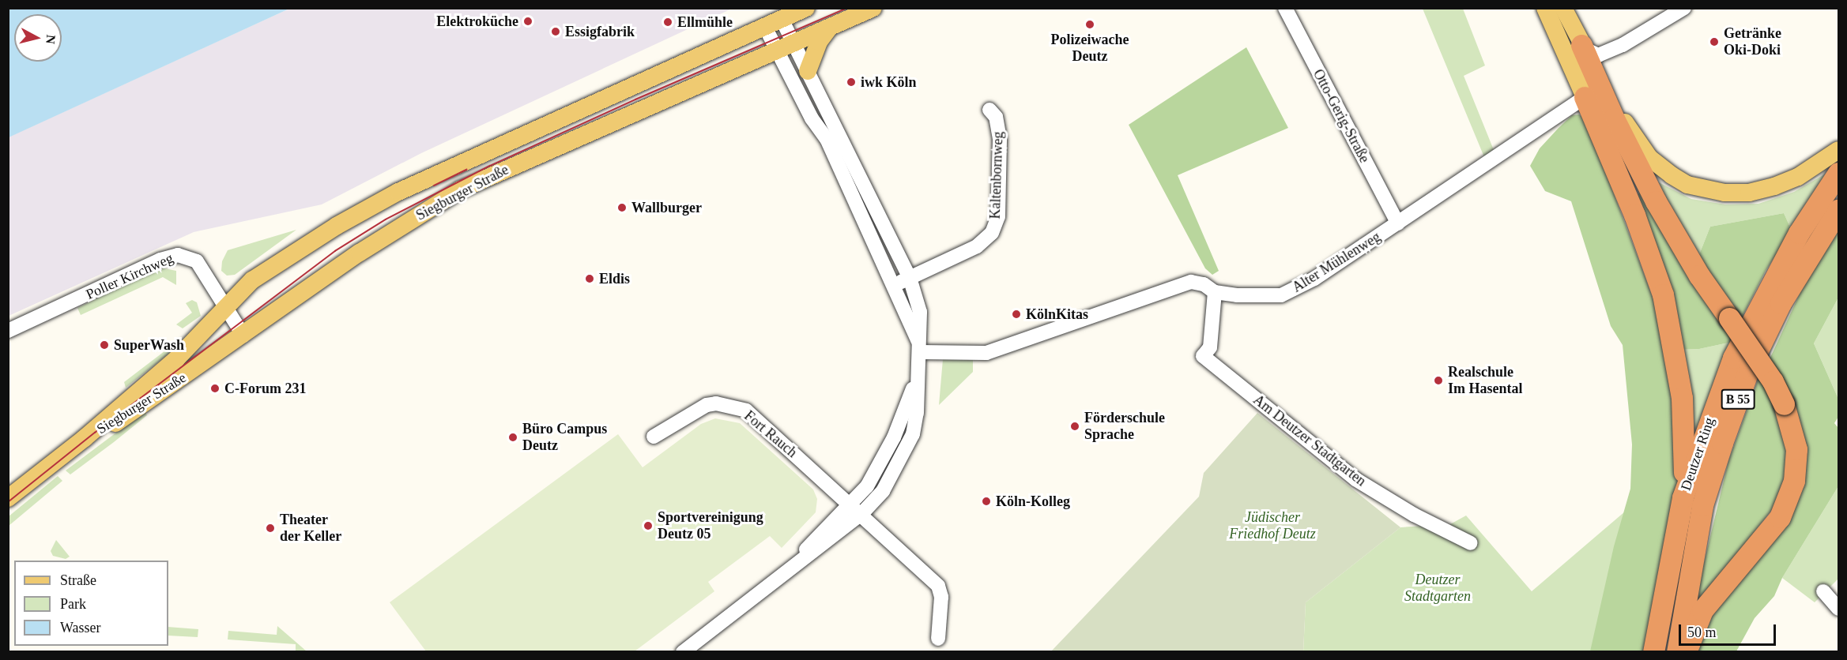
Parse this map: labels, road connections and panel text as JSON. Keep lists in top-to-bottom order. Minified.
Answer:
{"streets":{"highway":["B 55","Deutzer Ring"],"main road":["Siegburger Straße"],"street":["Otto-Gerig-Straße","Kaltenbornweg","Alter Mühlenweg","Poller Kirchweg","Fort Rauch","Am Deutzer Stadtgarten"]},"crossings":[["Otto-Gerig-Straße","Alter Mühlenweg"],["Siegburger Straße","Poller Kirchweg"],["Alter Mühlenweg","B 55"],["Alter Mühlenweg","Am Deutzer Stadtgarten"],["B 55","Deutzer Ring"]],"parks":["Jüdischer Friedhof Deutz","Deutzer Stadtgarten"],"places":["Elektroküche","Ellmühle","Polizeiwache Deutz","Essigfabrik","Getränke Oki-Doki","iwk Köln","Wallburger","Eldis","KölnKitas","SuperWash","Realschule Im Hasental","C-Forum 231","Förderschule Sprache","Büro Campus Deutz","Köln-Kolleg","Sportvereinigung Deutz 05","Theater der Keller"],"legend":["Straße","Park","Wasser"],"scale_bar":"50 m","north":"right"}
